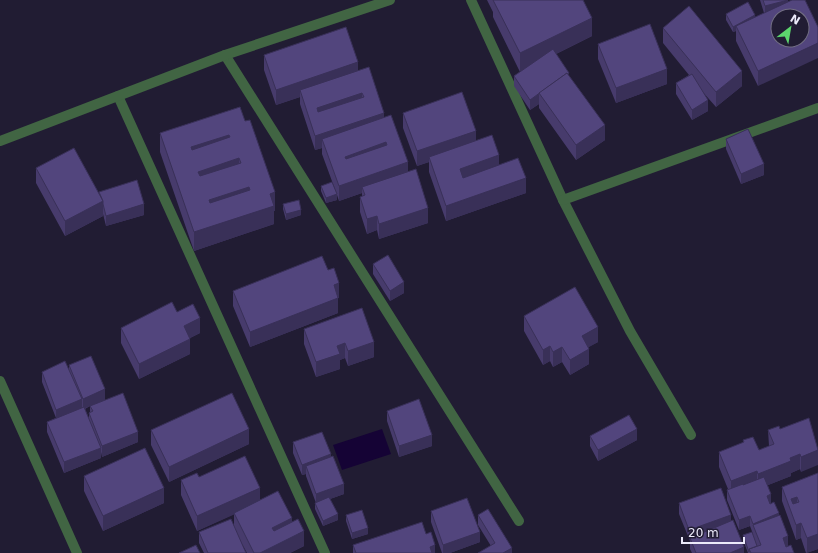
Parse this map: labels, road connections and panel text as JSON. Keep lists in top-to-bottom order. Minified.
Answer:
{"scale_bar":"20 m","north":"top right"}
